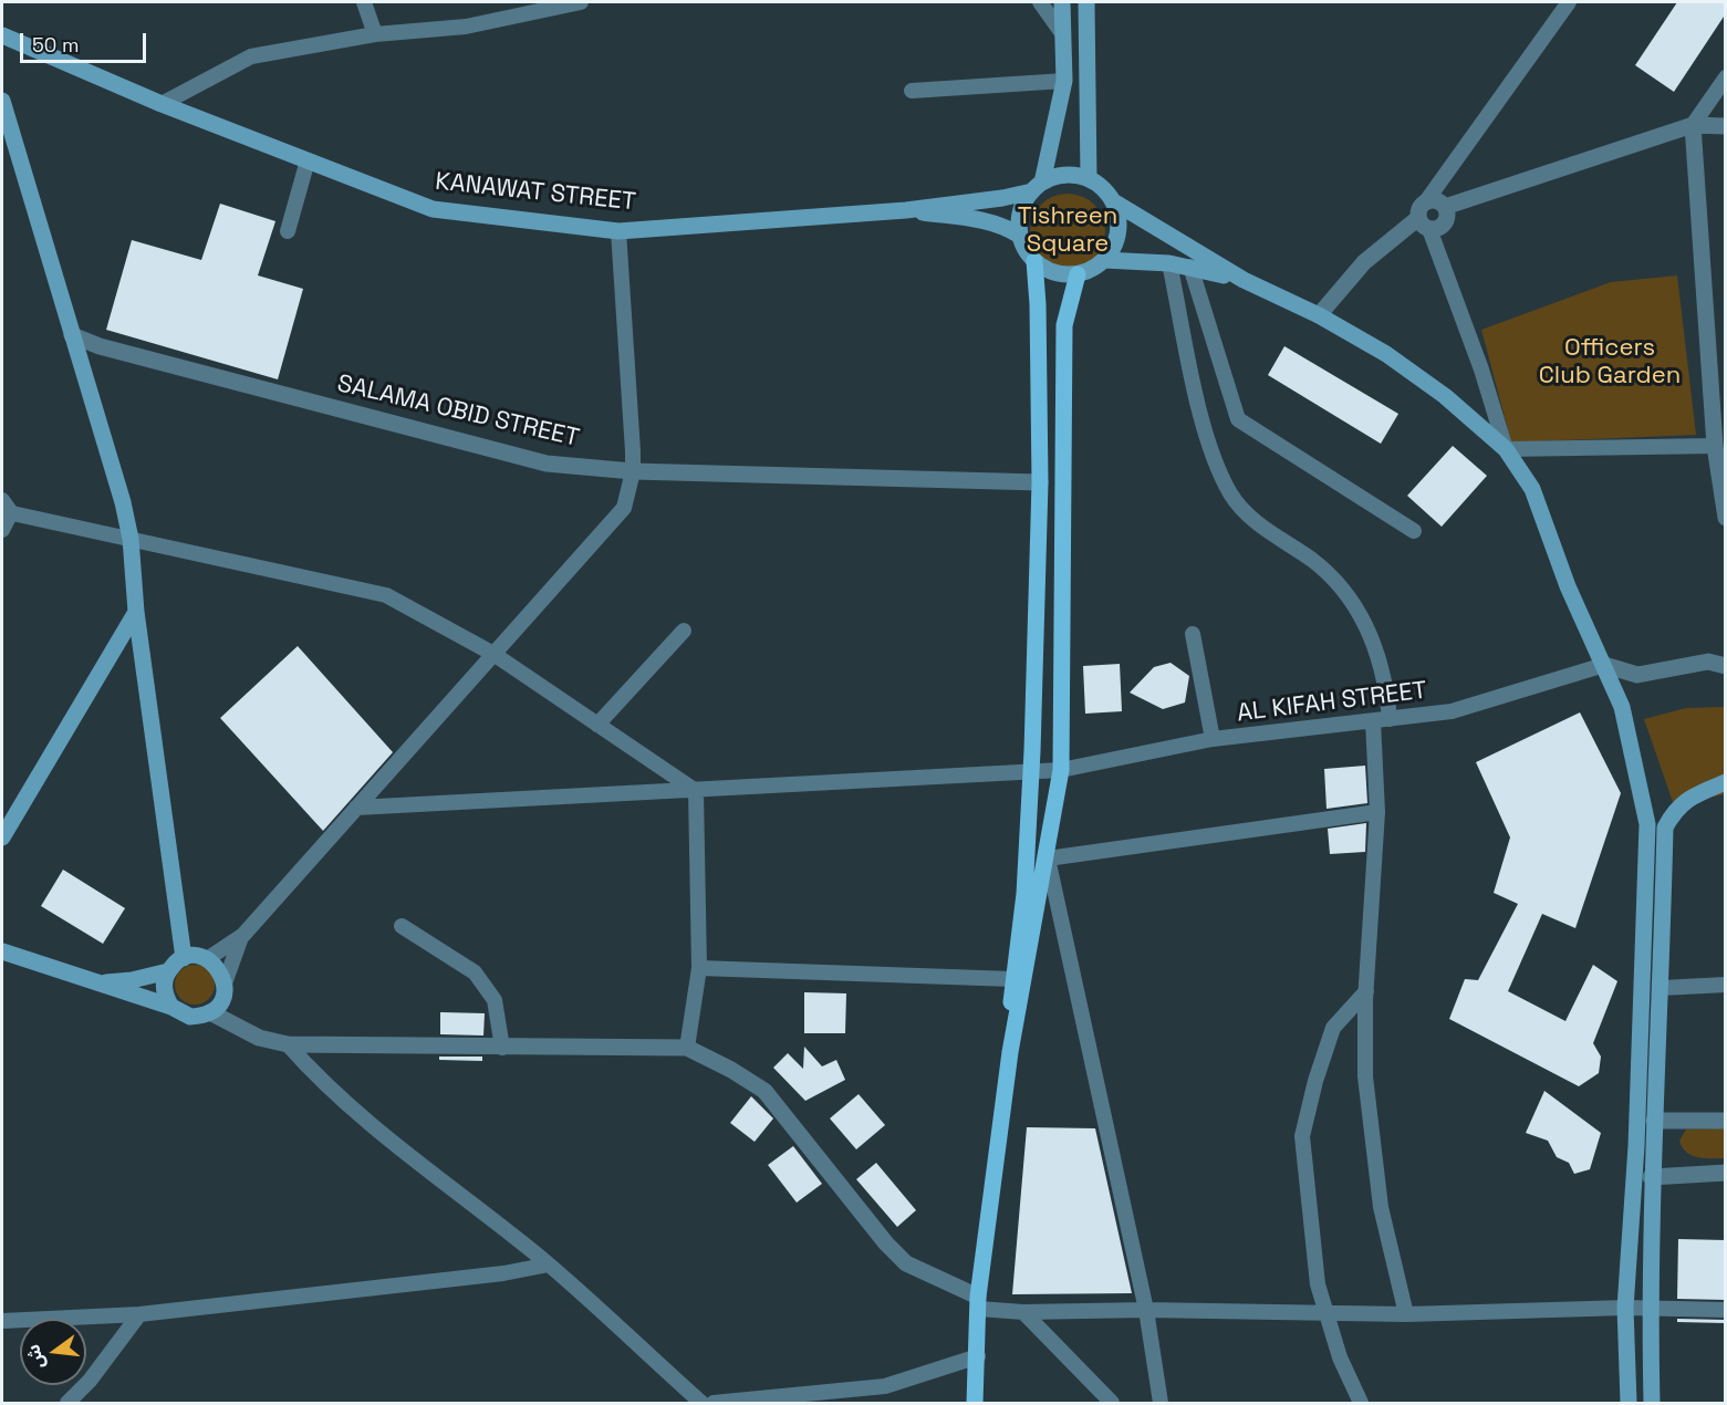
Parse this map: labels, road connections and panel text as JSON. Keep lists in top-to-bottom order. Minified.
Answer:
{"streets":{"main road":["KANAWAT STREET"],"street":["SALAMA OBID STREET","AL KIFAH STREET"]},"parks":["Tishreen Square","Officers Club Garden"],"scale_bar":"50 m","north":"left"}
